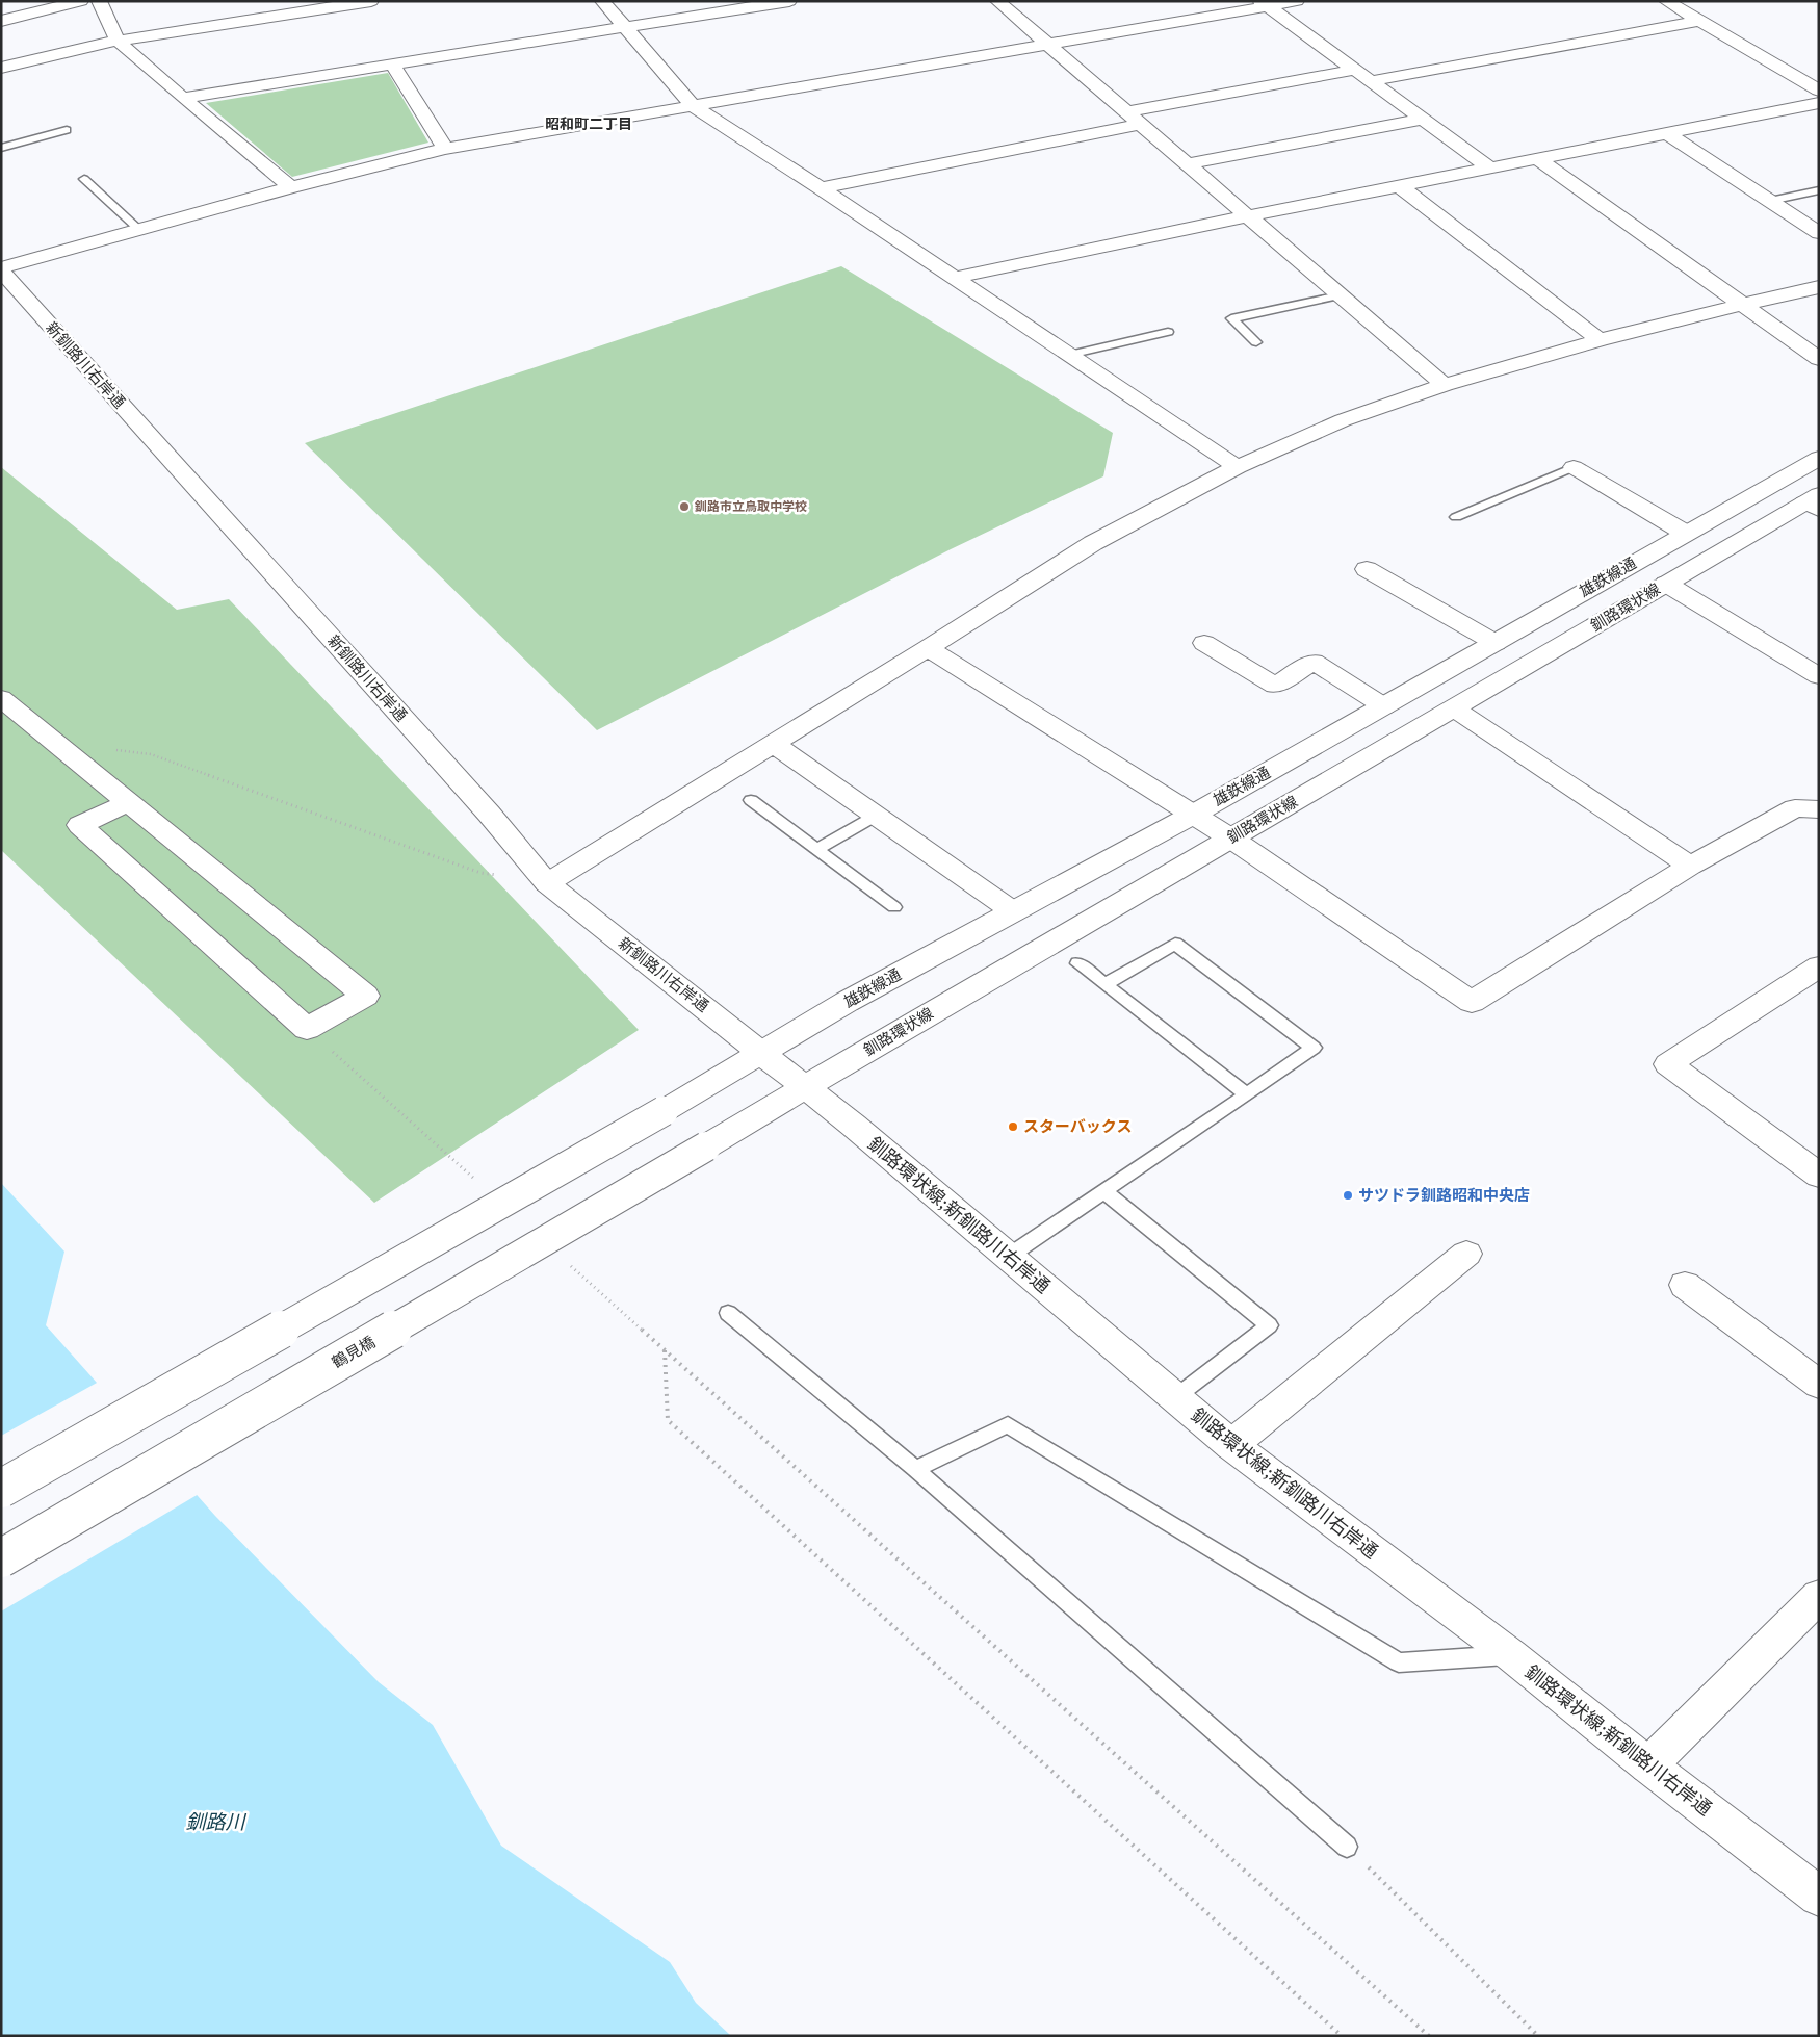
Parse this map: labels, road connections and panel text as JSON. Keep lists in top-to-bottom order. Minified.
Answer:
{"streets":{"street":["新釧路川右岸通","雄鉄線通","釧路環状線","釧路環状線;新釧路川右岸通","鶴見橋"]},"crossings":[["新釧路川右岸通","雄鉄線通"],["新釧路川右岸通","釧路環状線;新釧路川右岸通"],["雄鉄線通","釧路環状線;新釧路川右岸通"],["釧路環状線","釧路環状線;新釧路川右岸通"],["釧路環状線","鶴見橋"]],"districts":["昭和町二丁目"],"water":["釧路川"],"places":["釧路市立鳥取中学校","スターバックス","サツドラ釧路昭和中央店"]}
